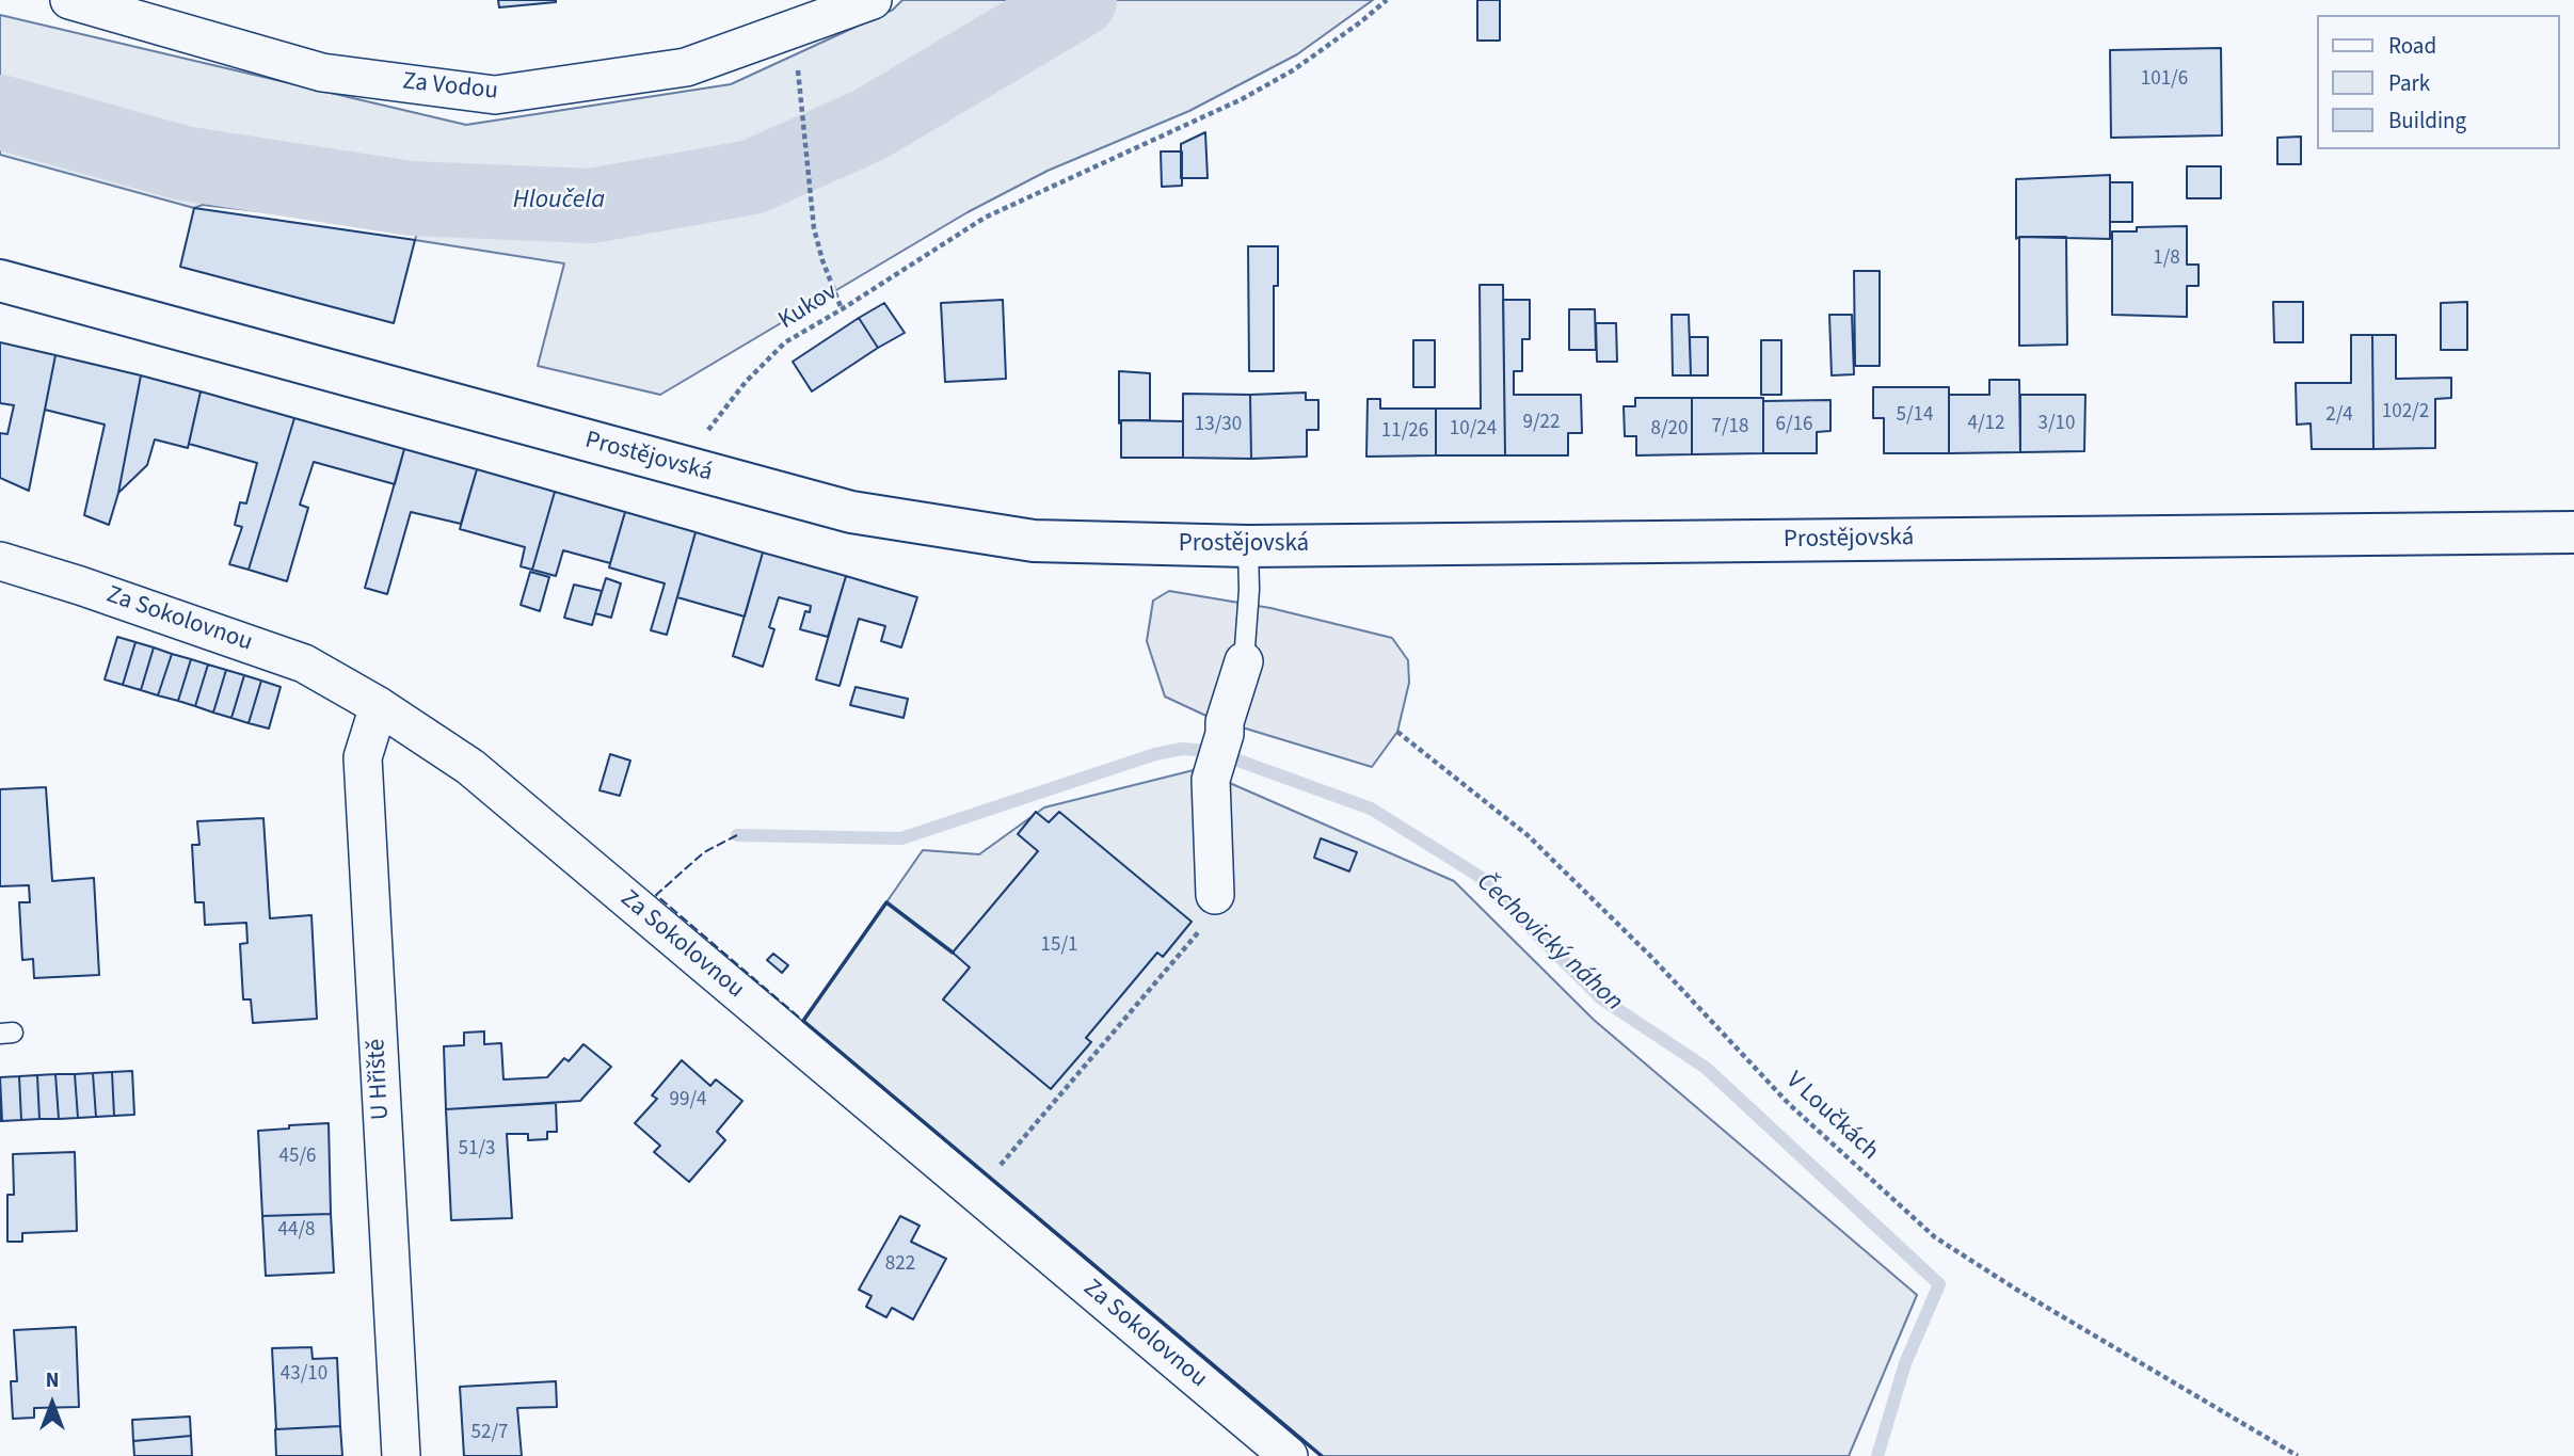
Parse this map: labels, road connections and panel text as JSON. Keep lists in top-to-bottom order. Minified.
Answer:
{"streets":{"main road":["Prostějovská"],"street":["Za Vodou","Za Sokolovnou","U Hřiště"],"path":["Kukov","V Loučkách"]},"crossings":[["Kukov","Prostějovská"],["Za Sokolovnou","U Hřiště"]],"water":["Hloučela","Čechovický náhon"],"house_numbers":["101/6","1/8","102/2","5/14","2/4","9/22","4/12","3/10","13/30","6/16","7/18","10/24","8/20","11/26","15/1","99/4","51/3","45/6","44/8","822","43/10","52/7"],"legend":["Road","Park","Building"],"north":"top"}
